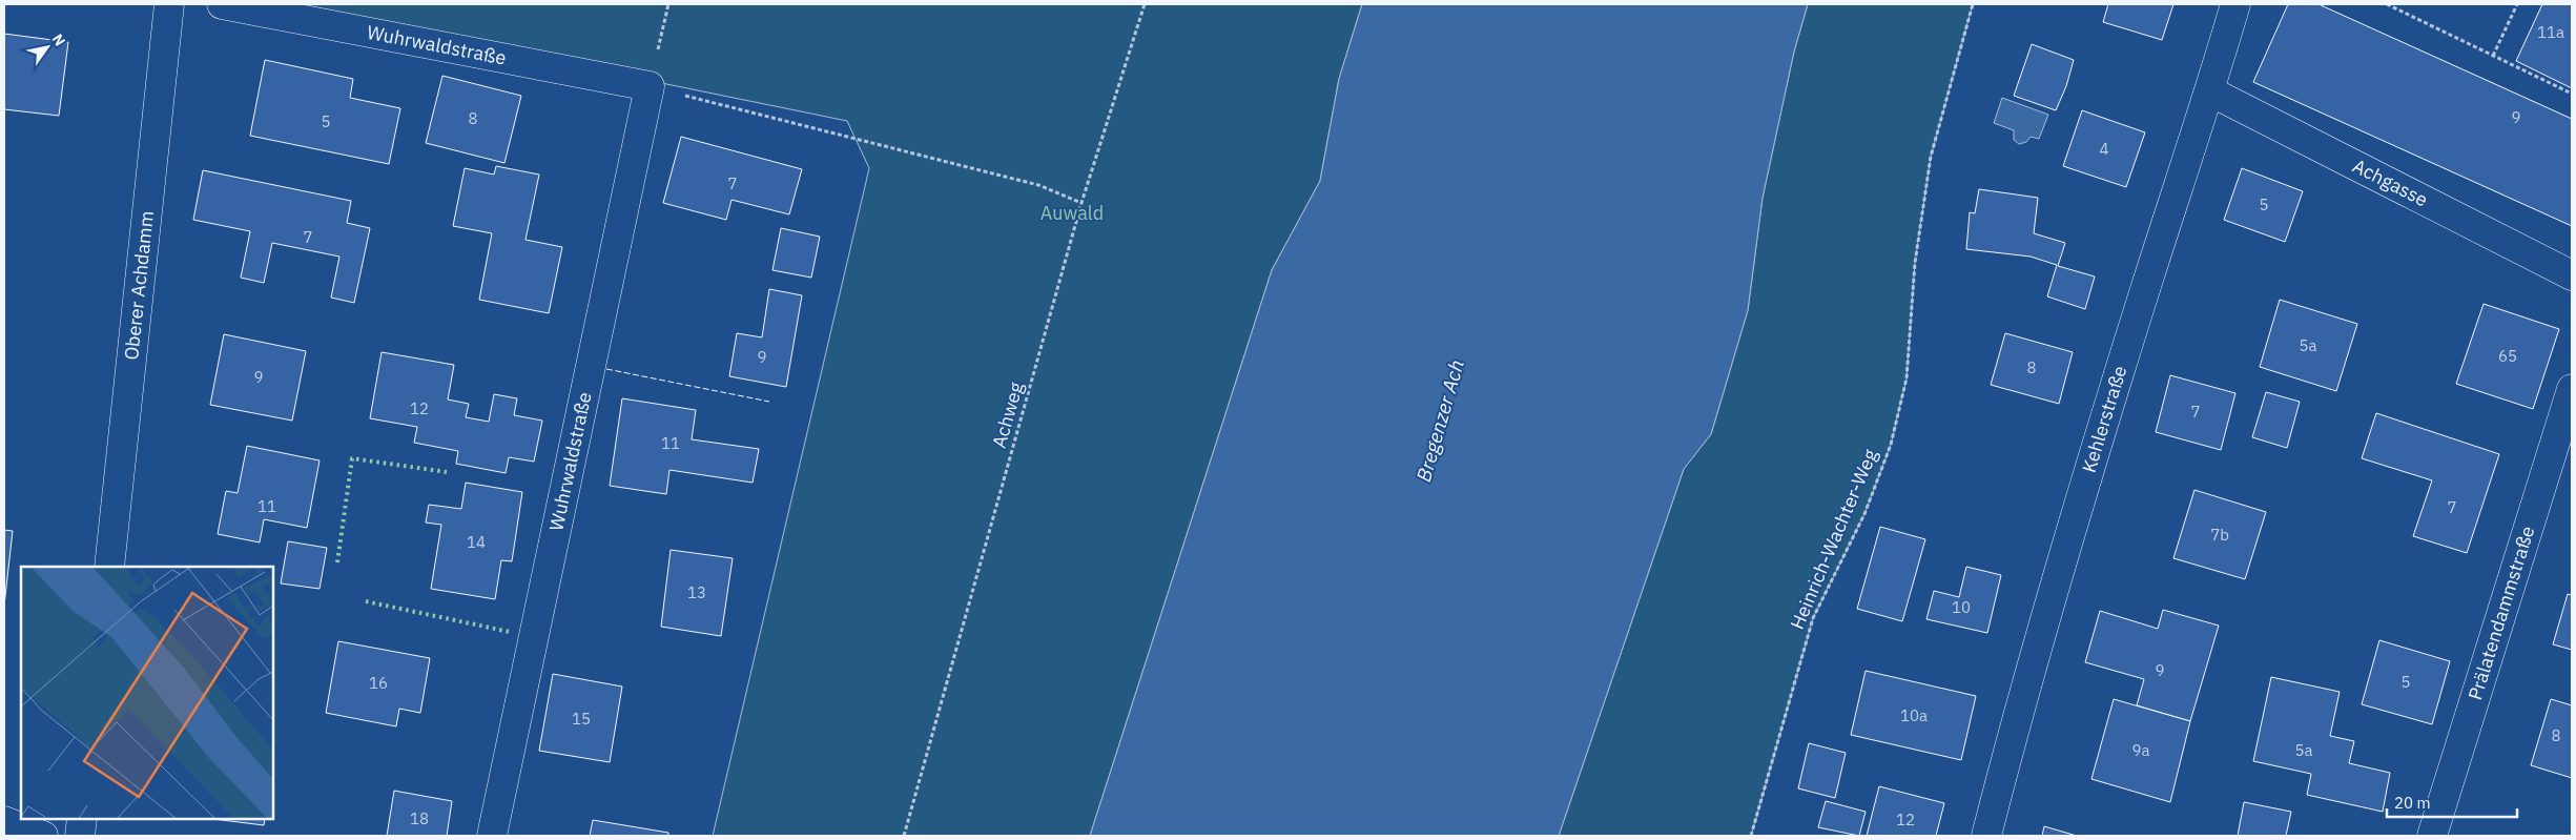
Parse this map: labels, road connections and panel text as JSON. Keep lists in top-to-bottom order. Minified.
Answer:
{"streets":{"street":["Wuhrwaldstraße","Achgasse","Oberer Achdamm","Kehlerstraße","Prälatendammstraße"],"path":["Achweg","Heinrich-Wachter-Weg"]},"crossings":[["Achgasse","Kehlerstraße"]],"water":["Bregenzer Ach"],"parks":["Auwald"],"house_numbers":["11a","9","8","5","4","7","5","7","5a","65","9","8","9","12","7","11","11","7","7b","14","13","10","9","5","16","10a","15","8","9a","5a","18","12"],"scale_bar":"20 m","north":"top right"}
